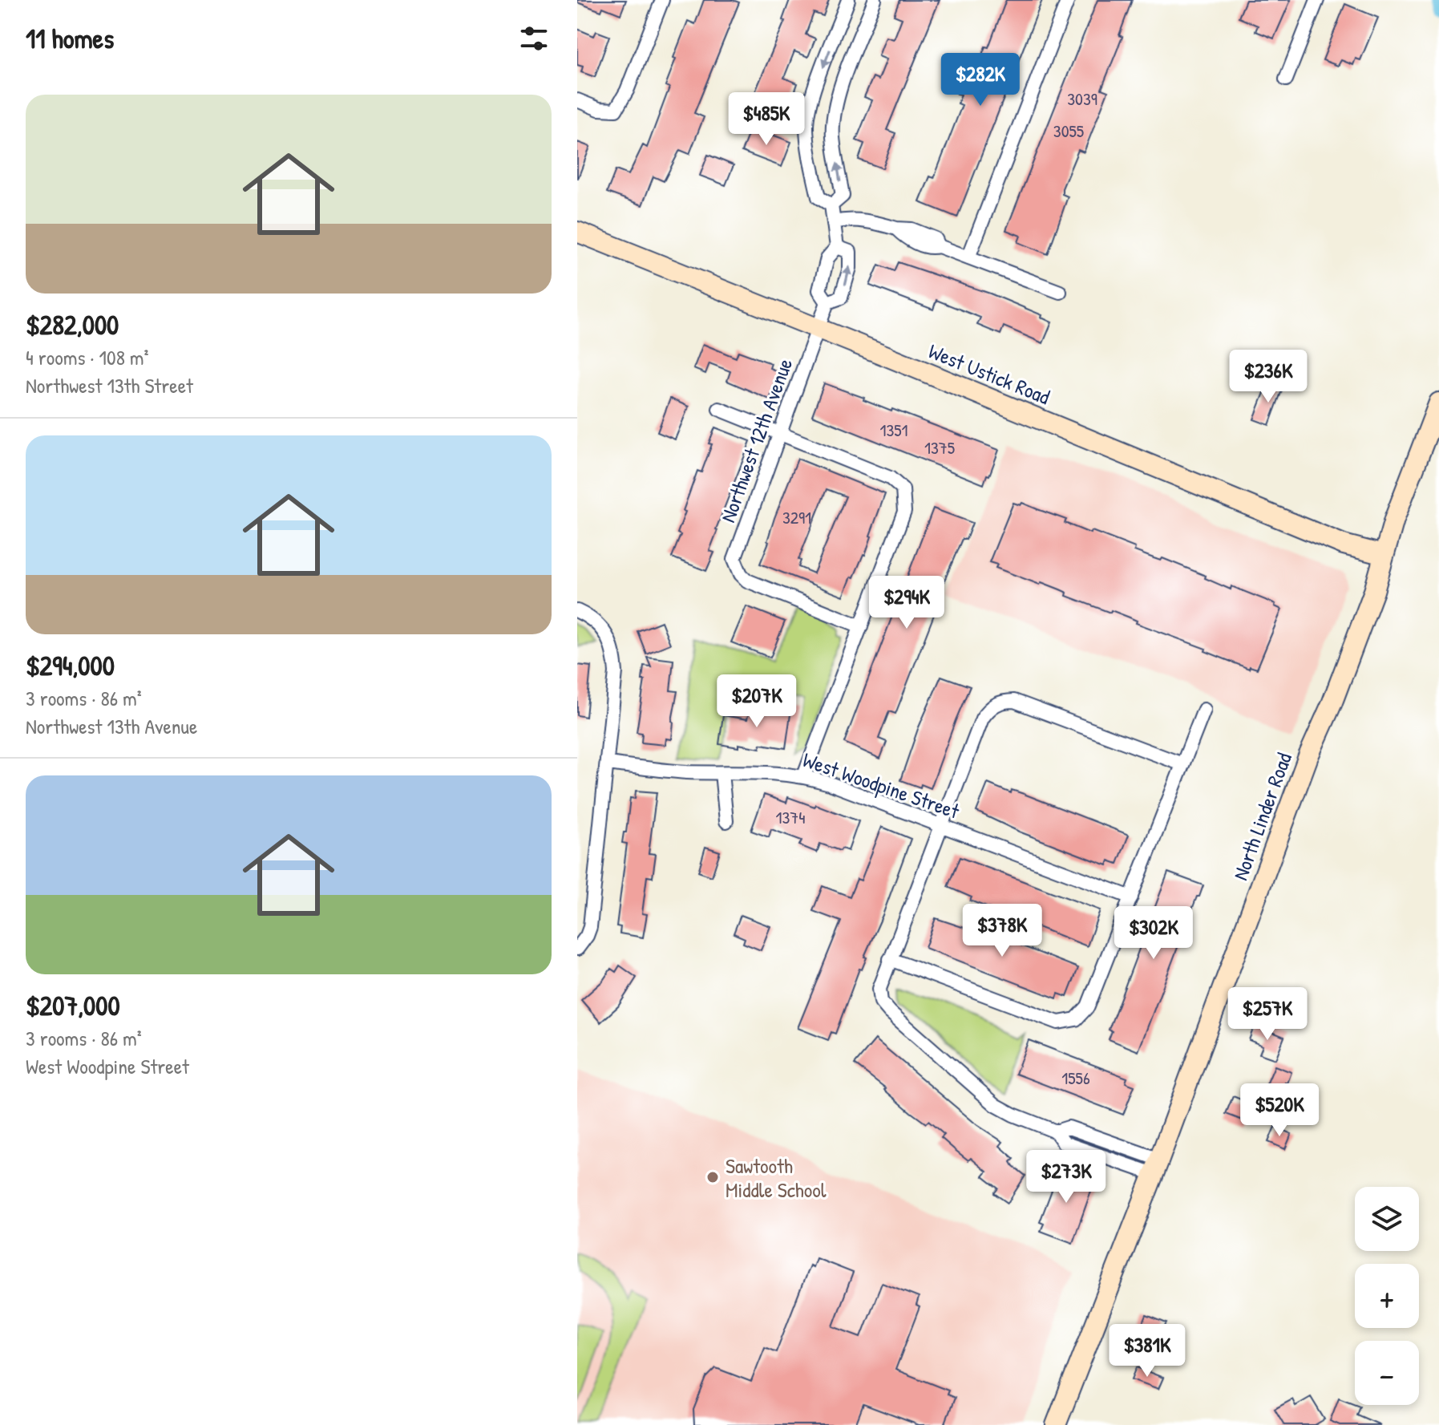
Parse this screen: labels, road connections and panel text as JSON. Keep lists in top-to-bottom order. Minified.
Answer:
{"streets":{"main road":["West Ustick Road","North Linder Road"],"street":["Northwest 12th Avenue","West Woodpine Street"]},"crossings":[["West Ustick Road","Northwest 12th Avenue"],["West Ustick Road","North Linder Road"]],"places":["Sawtooth Middle School"],"house_numbers":["3039","3055","1351","1375","3291","1374","1556"],"page":{"heading":"11 homes","price":["$282K","$485K","$236K","$294K","$207K","$378K","$302K","$257K","$520K","$273K","$381K"],"list":[{"name":"$282,000","note":"4 rooms · 108 m² · Northwest 13th Street"},{"name":"$294,000","note":"3 rooms · 86 m² · Northwest 13th Avenue"},{"name":"$207,000","note":"3 rooms · 86 m² · West Woodpine Street"}],"map_buttons":["+","−"]}}
